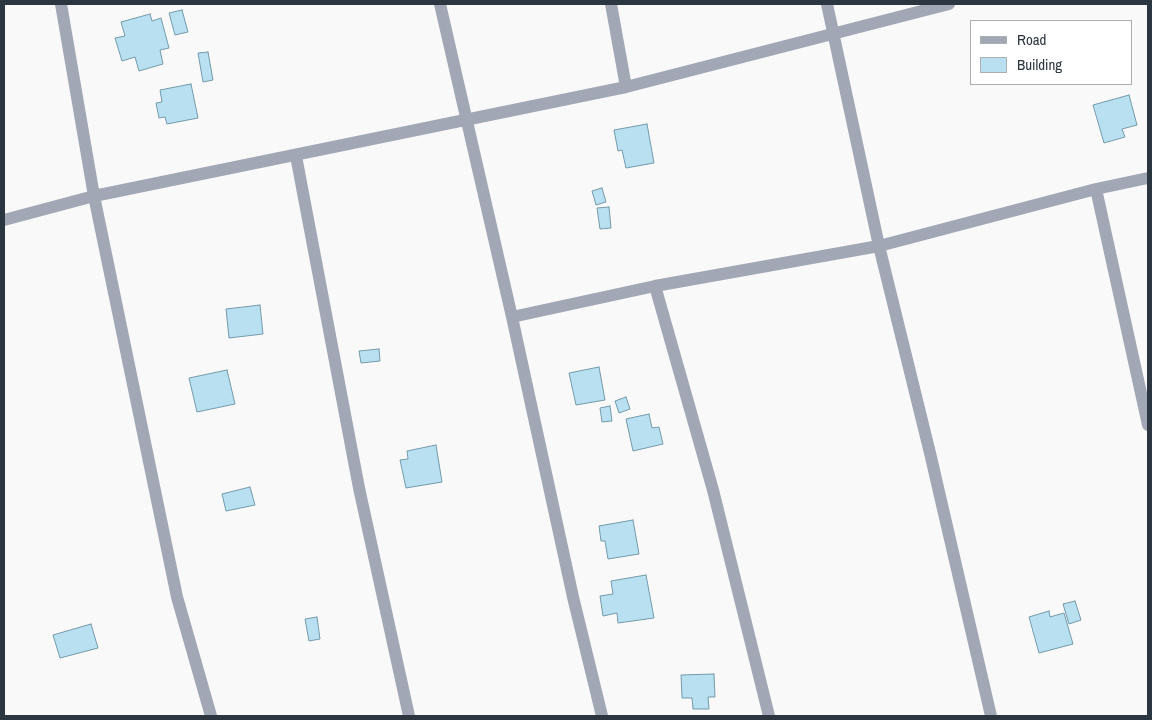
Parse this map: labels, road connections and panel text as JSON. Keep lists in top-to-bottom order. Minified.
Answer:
{"legend":["Road","Building"]}
